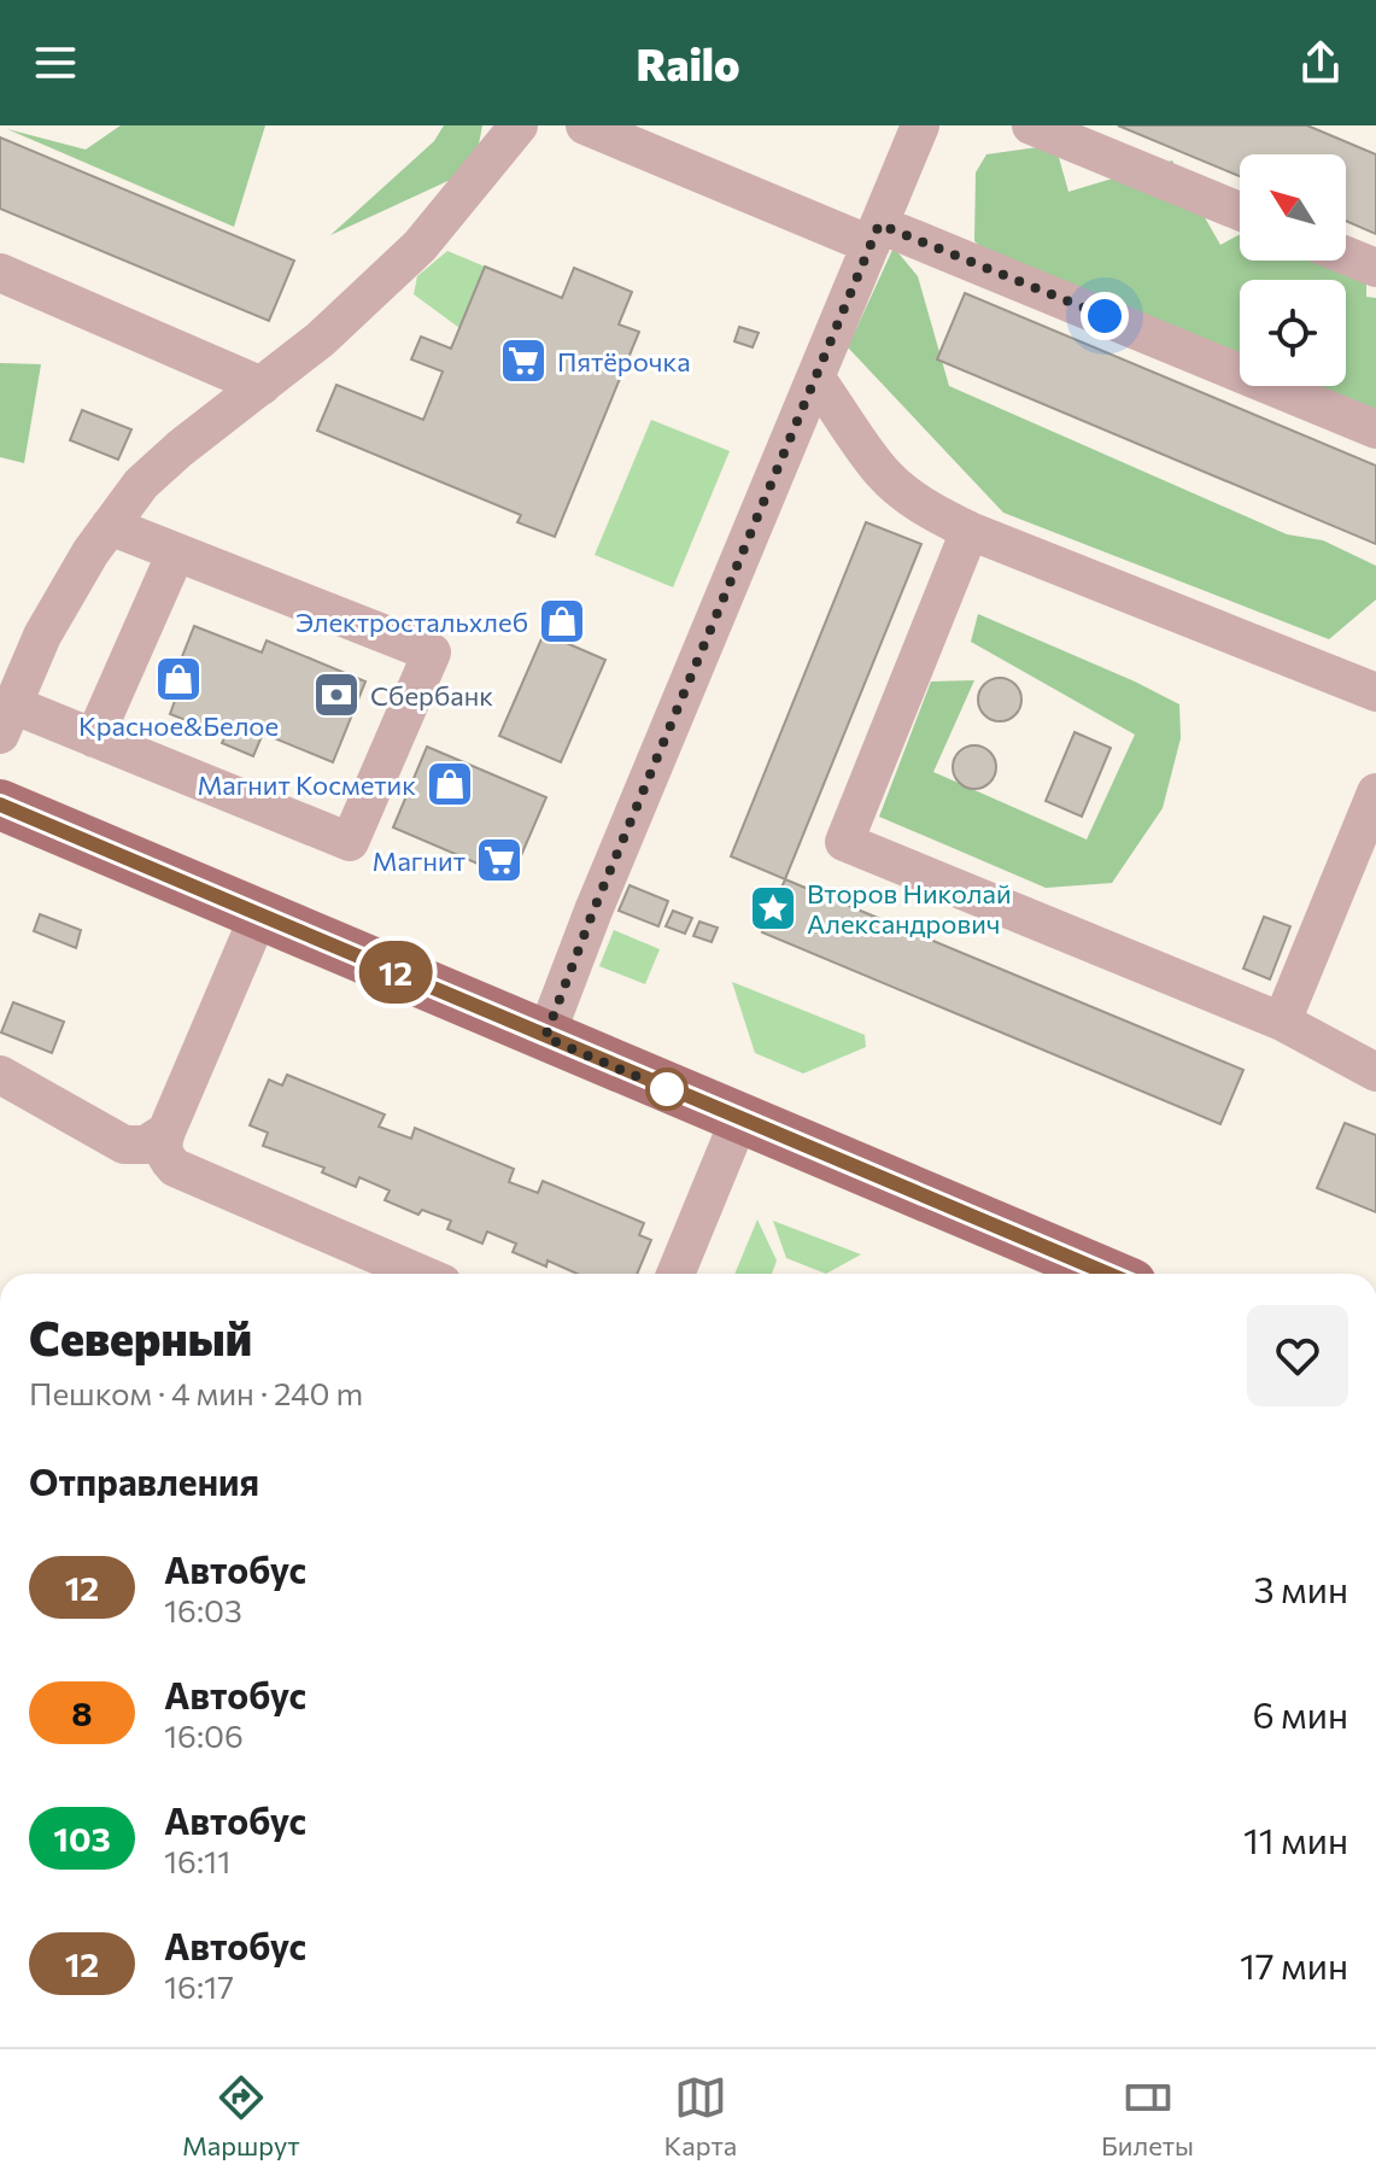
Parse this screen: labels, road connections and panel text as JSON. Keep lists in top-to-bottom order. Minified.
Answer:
{"places":{"supermarket":["Пятёрочка","Магнит"],"shop":["Электростальхлеб","Красное&Белое","Магнит Косметик"],"bank":["Сбербанк"],"place":["Второв Николай Александрович"]},"lines":["bus line 12"],"north":"top left","page":{"header":"Railo","on_map":"12","heading":[["Северный","Пешком · 4 мин · 240 m"],"Отправления"],"list":[{"mark":"12","name":"Автобус","note":"16:03","value":"3 мин"},{"mark":"8","name":"Автобус","note":"16:06","value":"6 мин"},{"mark":"103","name":"Автобус","note":"16:11","value":"11 мин"},{"mark":"12","name":"Автобус","note":"16:17","value":"17 мин"}],"tabs":["Маршрут","Карта","Билеты"]}}
